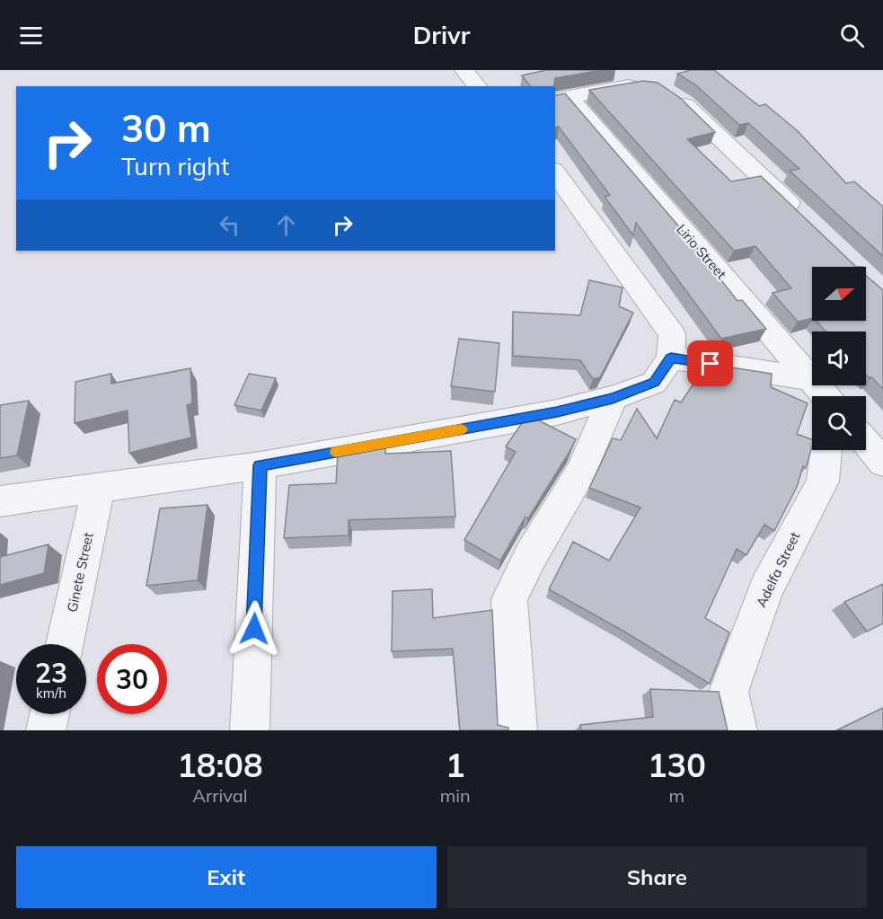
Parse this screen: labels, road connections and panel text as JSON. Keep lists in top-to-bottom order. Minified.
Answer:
{"streets":{"street":["Lirio Street","Adelfa Street","Ginete Street"]},"north":"right","page":{"header":"Drivr","turn":["30 m","Turn right"],"speed":"23 km/h","limit":"30","eta":["18:08","Arrival","1","min","130","m"],"buttons":["Exit","Share"]}}
